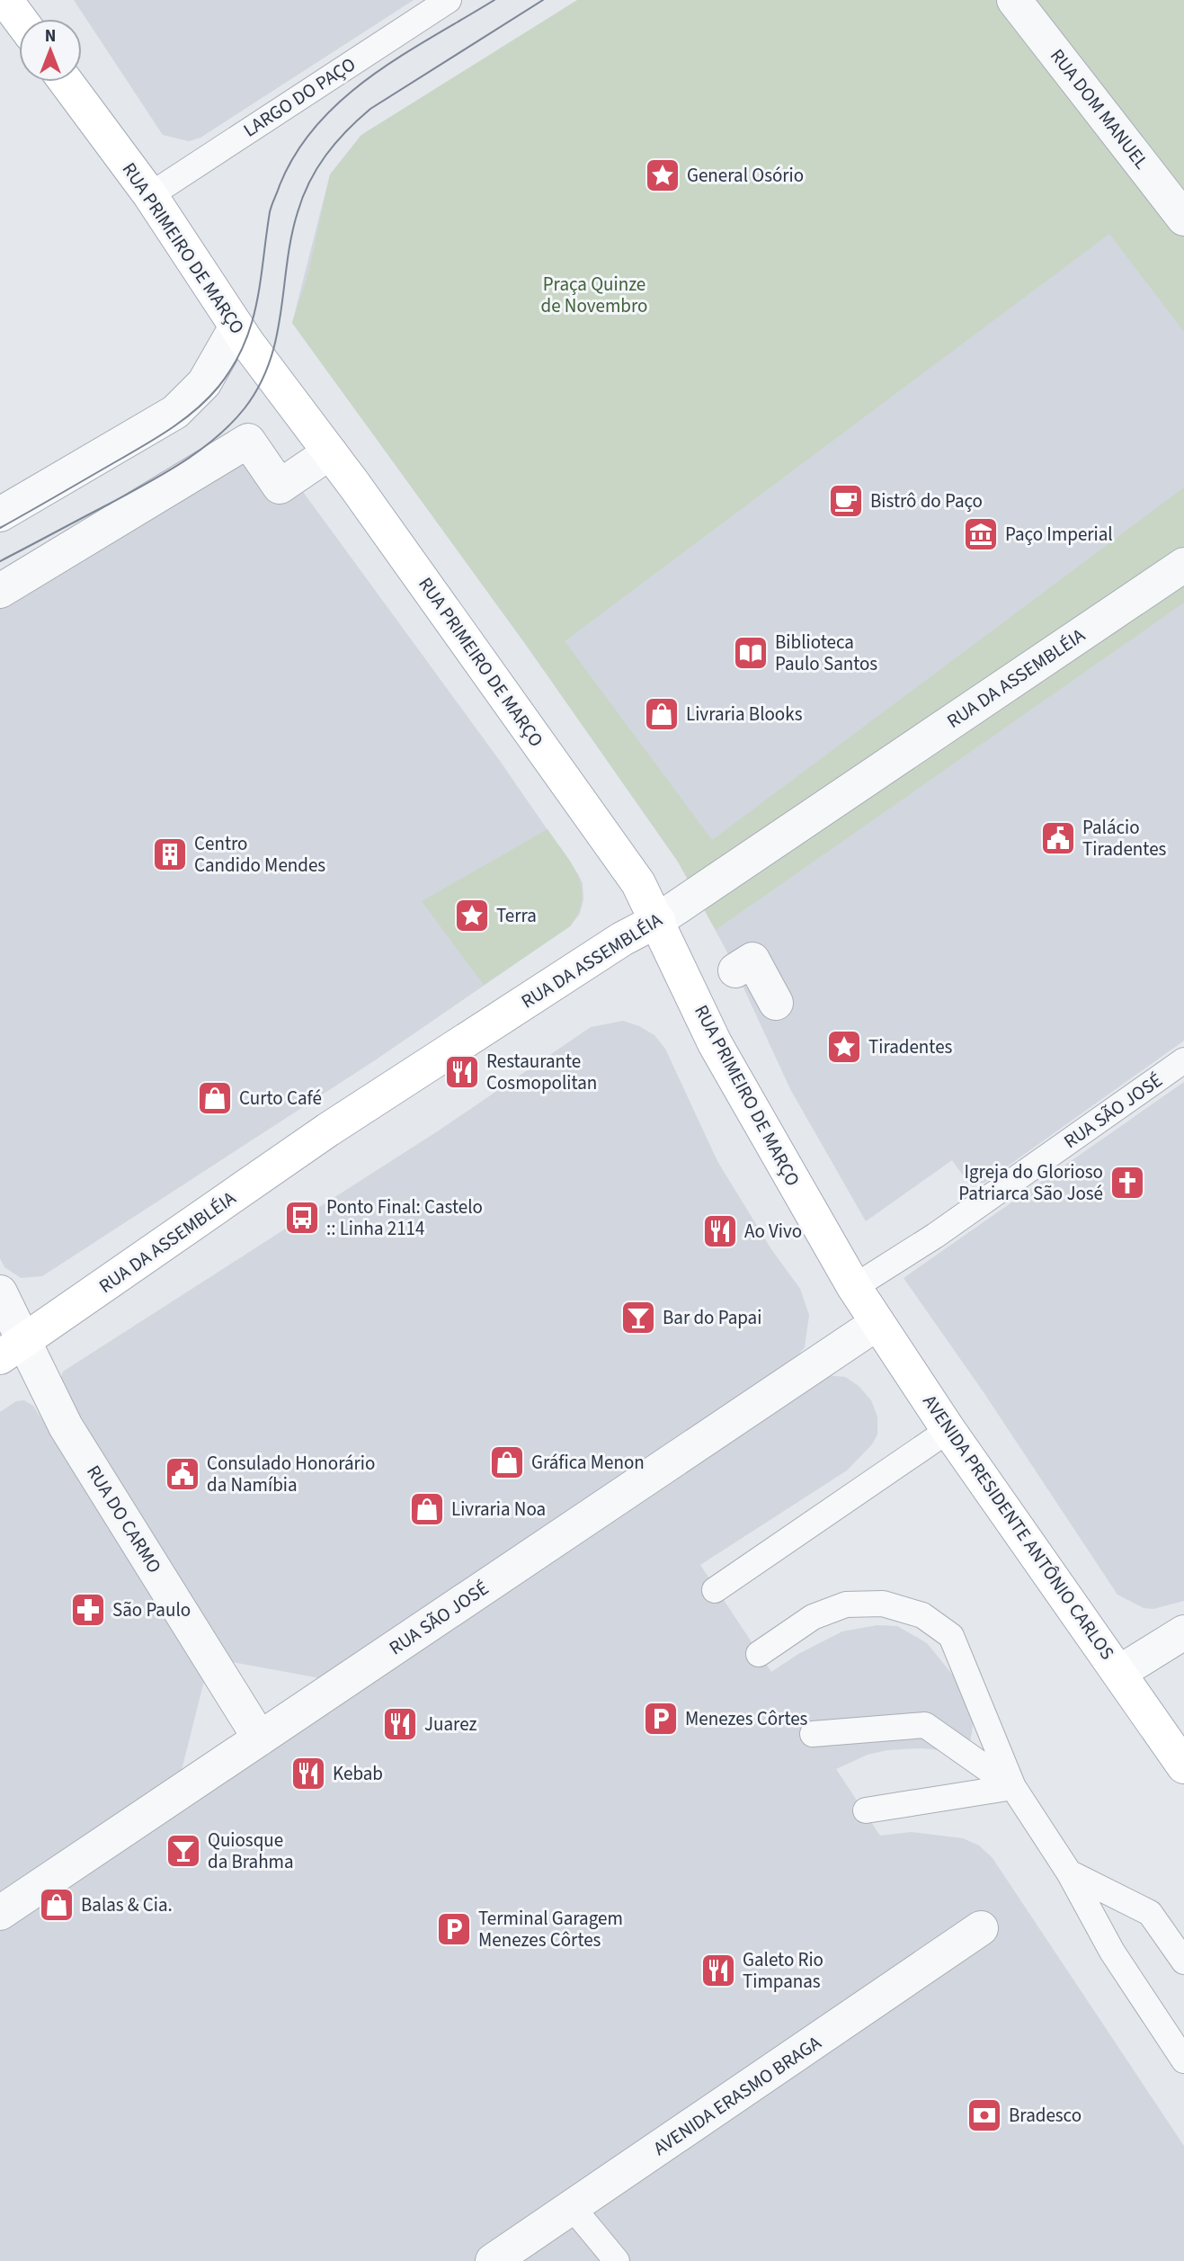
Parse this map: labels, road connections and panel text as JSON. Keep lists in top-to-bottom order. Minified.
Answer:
{"streets":{"main road":["RUA PRIMEIRO DE MARÇO","RUA DA ASSEMBLÉIA","AVENIDA PRESIDENTE ANTÔNIO CARLOS"],"street":["RUA DOM MANUEL","RUA SÃO JOSÉ","RUA DO CARMO","AVENIDA ERASMO BRAGA"],"lane":["LARGO DO PAÇO"]},"crossings":[["LARGO DO PAÇO","RUA PRIMEIRO DE MARÇO"],["RUA PRIMEIRO DE MARÇO","RUA DA ASSEMBLÉIA"],["RUA PRIMEIRO DE MARÇO","RUA SÃO JOSÉ"],["RUA PRIMEIRO DE MARÇO","AVENIDA PRESIDENTE ANTÔNIO CARLOS"],["RUA DA ASSEMBLÉIA","RUA DO CARMO"],["RUA SÃO JOSÉ","RUA DO CARMO"],["RUA SÃO JOSÉ","AVENIDA PRESIDENTE ANTÔNIO CARLOS"]],"parks":["Praça Quinze de Novembro"],"places":{"place":["General Osório","Terra","Tiradentes"],"cafe":["Bistrô do Paço"],"museum":["Paço Imperial"],"library":["Biblioteca Paulo Santos"],"shop":["Livraria Blooks","Curto Café","Gráfica Menon","Livraria Noa","Balas & Cia."],"public building":["Palácio Tiradentes","Consulado Honorário da Namíbia"],"building":["Centro Candido Mendes"],"restaurant":["Restaurante Cosmopolitan","Ao Vivo","Juarez","Kebab","Galeto Rio Timpanas"],"church":["Igreja do Glorioso Patriarca São José"],"bus stop":["Ponto Final: Castelo :: Linha 2114"],"bar":["Bar do Papai","Quiosque da Brahma"],"pharmacy":["São Paulo"],"parking":["Menezes Côrtes","Terminal Garagem Menezes Côrtes"],"bank":["Bradesco"]},"north":"top"}
